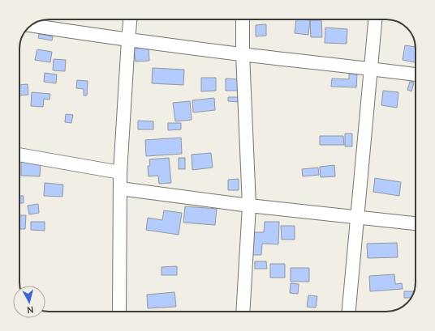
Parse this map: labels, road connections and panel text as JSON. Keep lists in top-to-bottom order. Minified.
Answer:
{"north":"bottom"}
